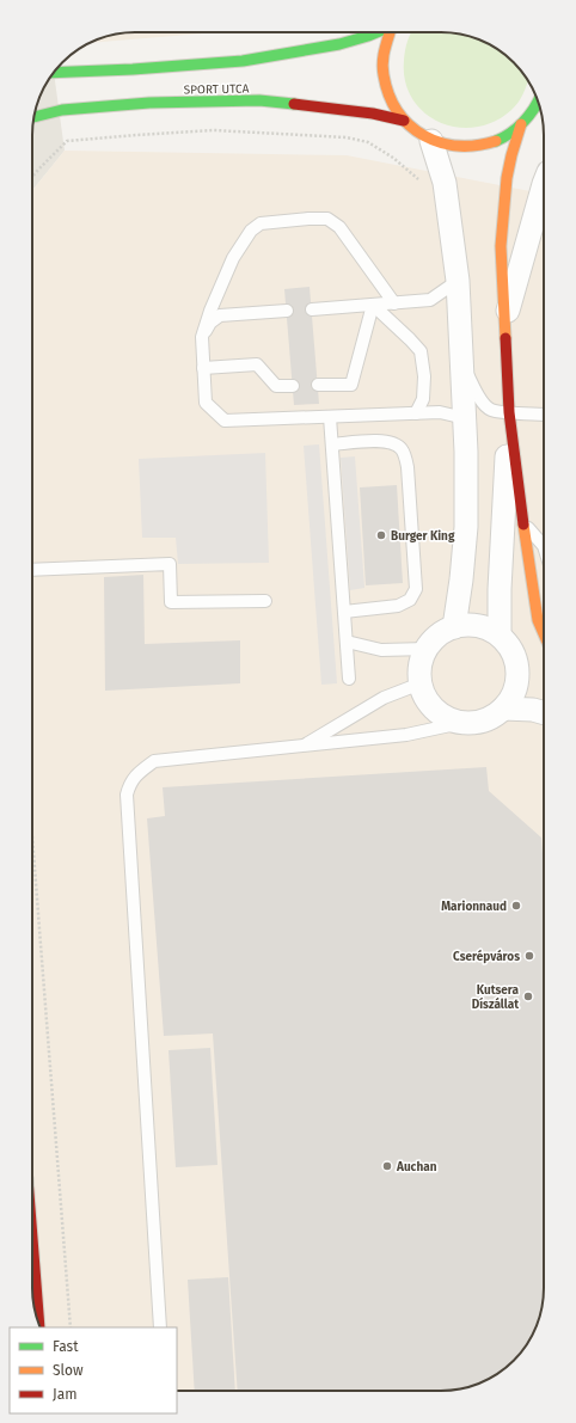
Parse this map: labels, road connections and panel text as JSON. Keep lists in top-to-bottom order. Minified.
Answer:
{"streets":{"main road":["SPORT UTCA"]},"places":["Burger King","Marionnaud","Cserépváros","Kutsera Díszállat","Auchan"],"legend":["Fast","Slow","Jam"]}
